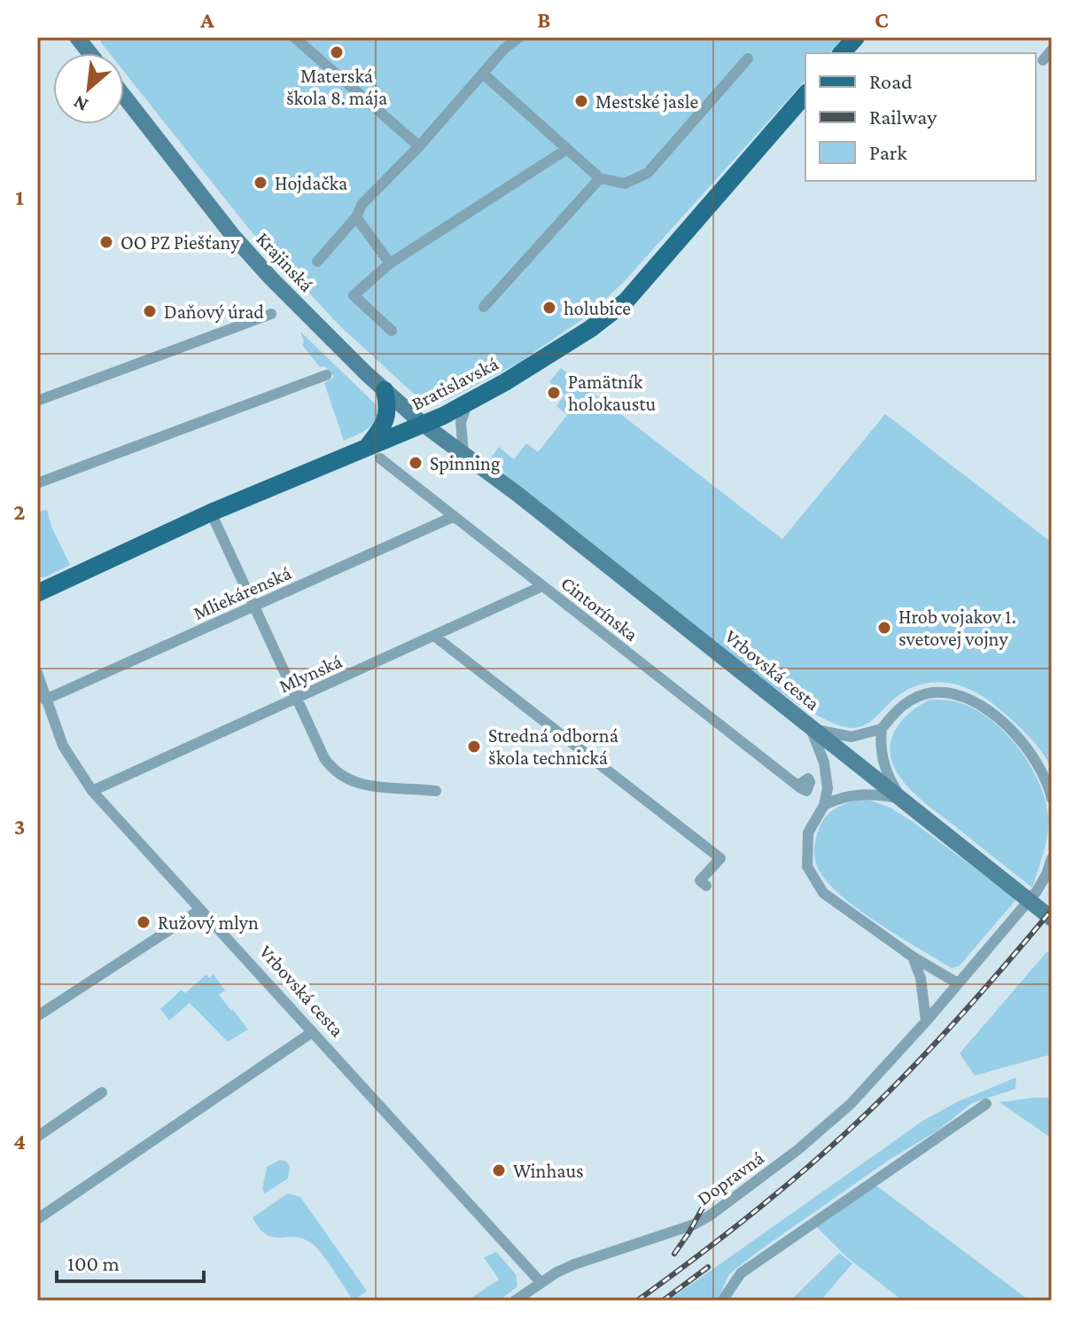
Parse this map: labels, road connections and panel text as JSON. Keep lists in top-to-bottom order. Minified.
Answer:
{"streets":{"main road":["Krajinská","Bratislavská","Vrbovská cesta"],"street":["Mliekárenská","Cintorínska","Mlynská","Dopravná"]},"crossings":[["Krajinská","Bratislavská"],["Krajinská","Vrbovská cesta"],["Bratislavská","Cintorínska"],["Bratislavská","Vrbovská cesta"],["Mliekárenská","Cintorínska"],["Mliekárenská","Vrbovská cesta"],["Cintorínska","Mlynská"],["Vrbovská cesta","Mlynská"],["Vrbovská cesta","Dopravná"]],"places":["Materská škola 8. mája","Mestské jasle","Hojdačka","OO PZ Piešťany","holubice","Daňový úrad","Pamätník holokaustu","Spinning","Hrob vojakov 1. svetovej vojny","Stredná odborná škola technická","Ružový mlyn","Winhaus"],"legend":["Road","Railway","Park"],"scale_bar":"100 m","north":"bottom left","grid":{"columns":["A","B","C"],"rows":["1","2","3","4"]}}
